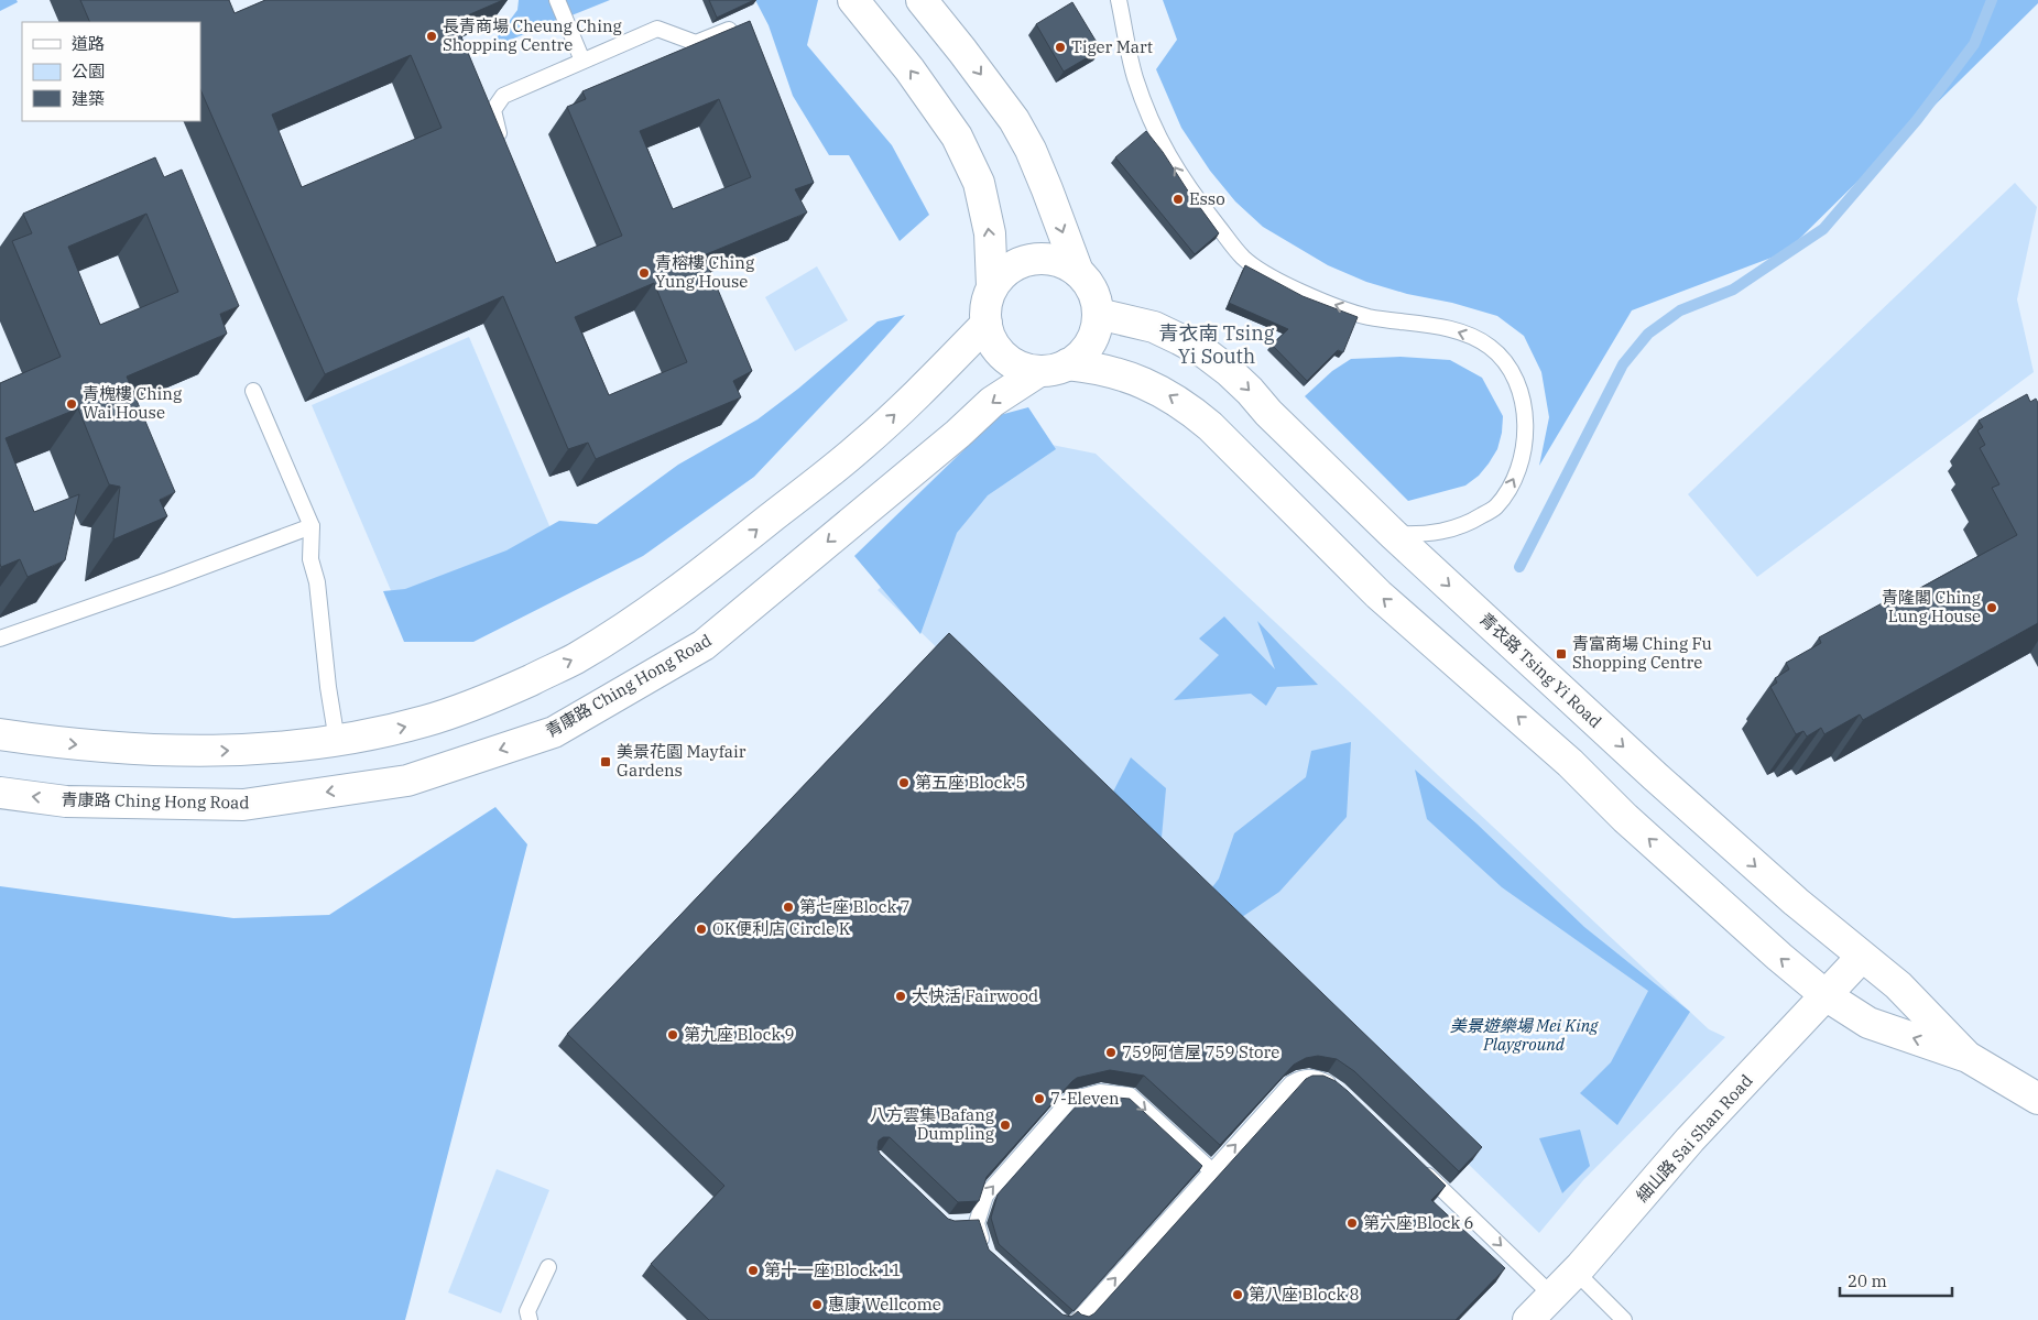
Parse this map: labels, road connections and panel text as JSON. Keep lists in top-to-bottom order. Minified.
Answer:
{"streets":{"main road":["青衣路 Tsing Yi Road","青康路 Ching Hong Road","細山路 Sai Shan Road"]},"crossings":[["青衣路 Tsing Yi Road","青康路 Ching Hong Road"],["青衣路 Tsing Yi Road","細山路 Sai Shan Road"]],"districts":["青衣南 Tsing Yi South"],"parks":["美景遊樂場 Mei King Playground"],"places":{"other":["長青商場 Cheung Ching Shopping Centre","Tiger Mart","Esso","青榕樓 Ching Yung House","青槐樓 Ching Wai House","青隆閣 Ching Lung House","第五座 Block 5","第七座 Block 7","OK便利店 Circle K","大快活 Fairwood","第九座 Block 9","759阿信屋 759 Store","7-Eleven","八方雲集 Bafang Dumpling","第六座 Block 6","第十一座 Block 11","第八座 Block 8","惠康 Wellcome"],"transit":["青富商場 Ching Fu Shopping Centre","美景花園 Mayfair Gardens"]},"legend":["道路","公園","建築"],"scale_bar":"20 m"}
